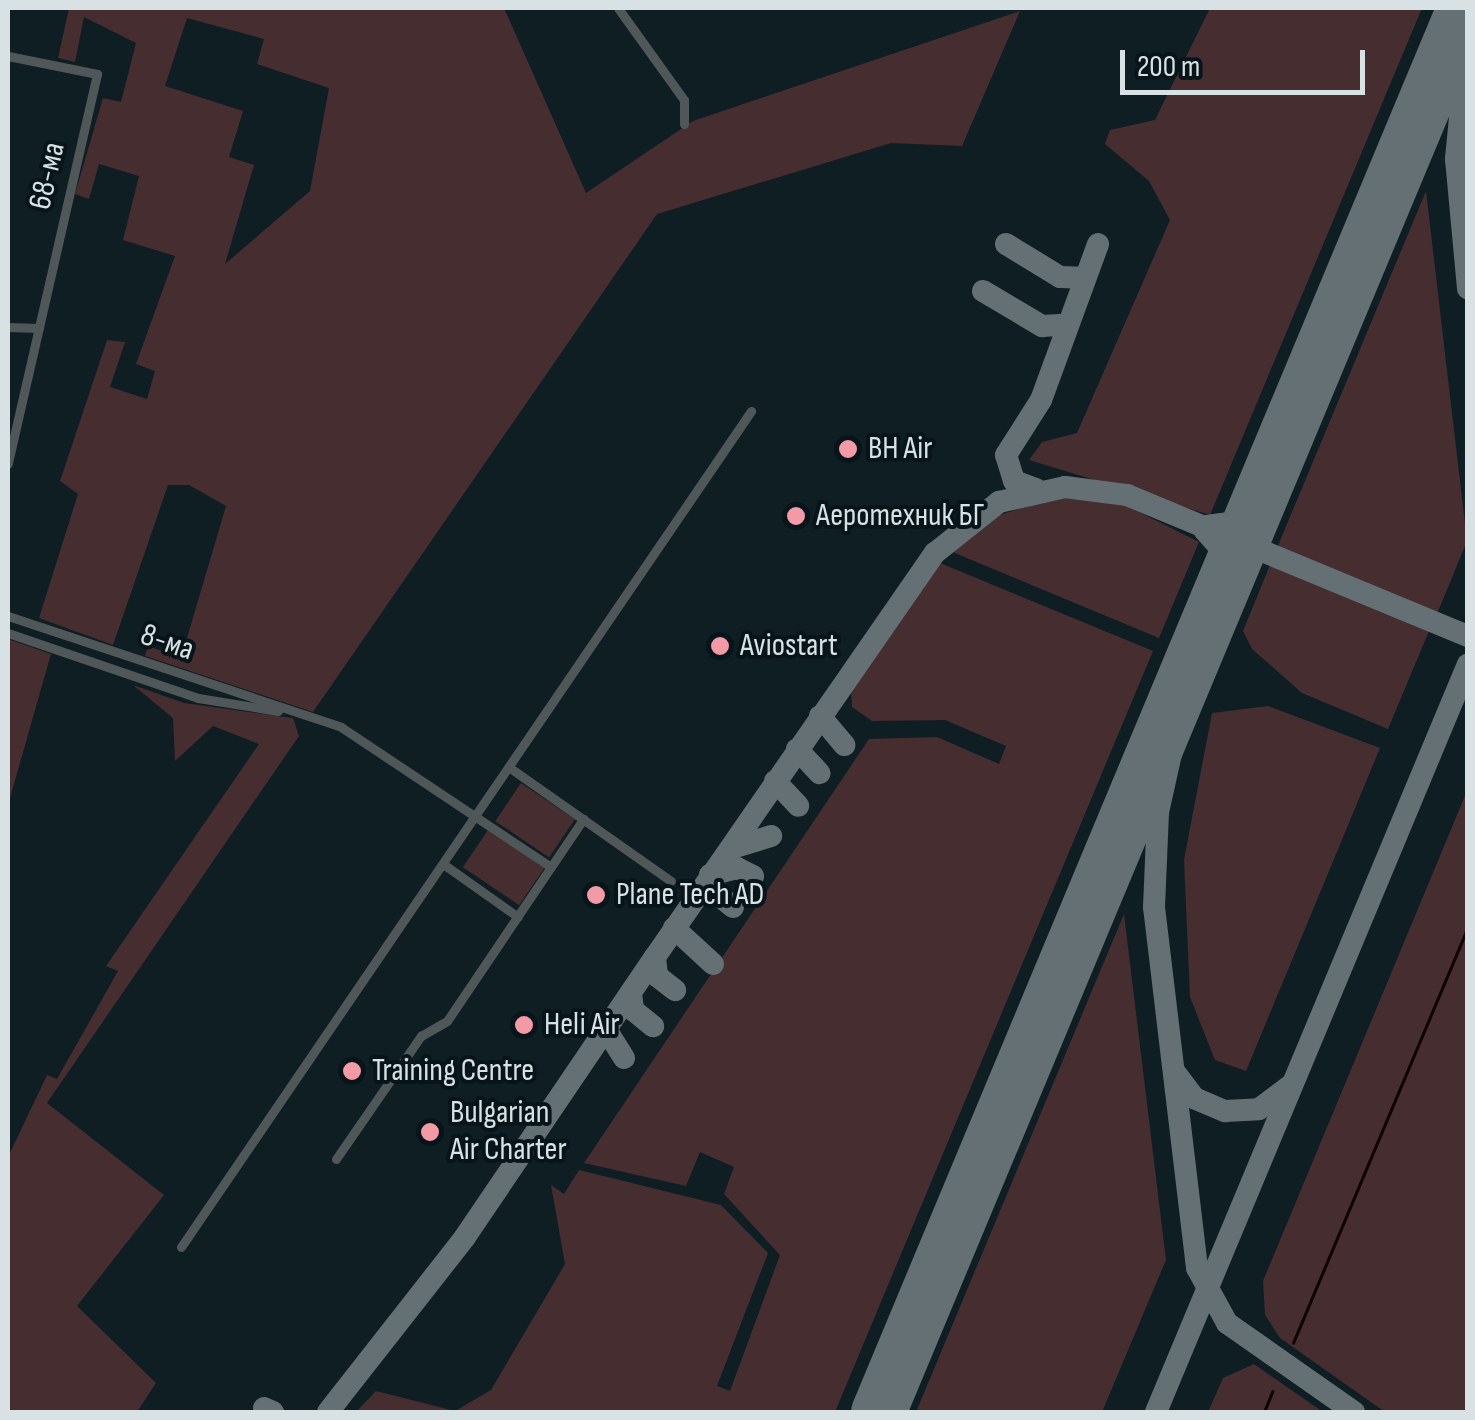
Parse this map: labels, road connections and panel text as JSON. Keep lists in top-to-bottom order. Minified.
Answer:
{"streets":{"street":["68-ма","8-ма"]},"places":["BH Air","Аеротехник БГ","Aviostart","Plane Tech AD","Heli Air","Training Centre","Bulgarian Air Charter"],"scale_bar":"200 m"}
